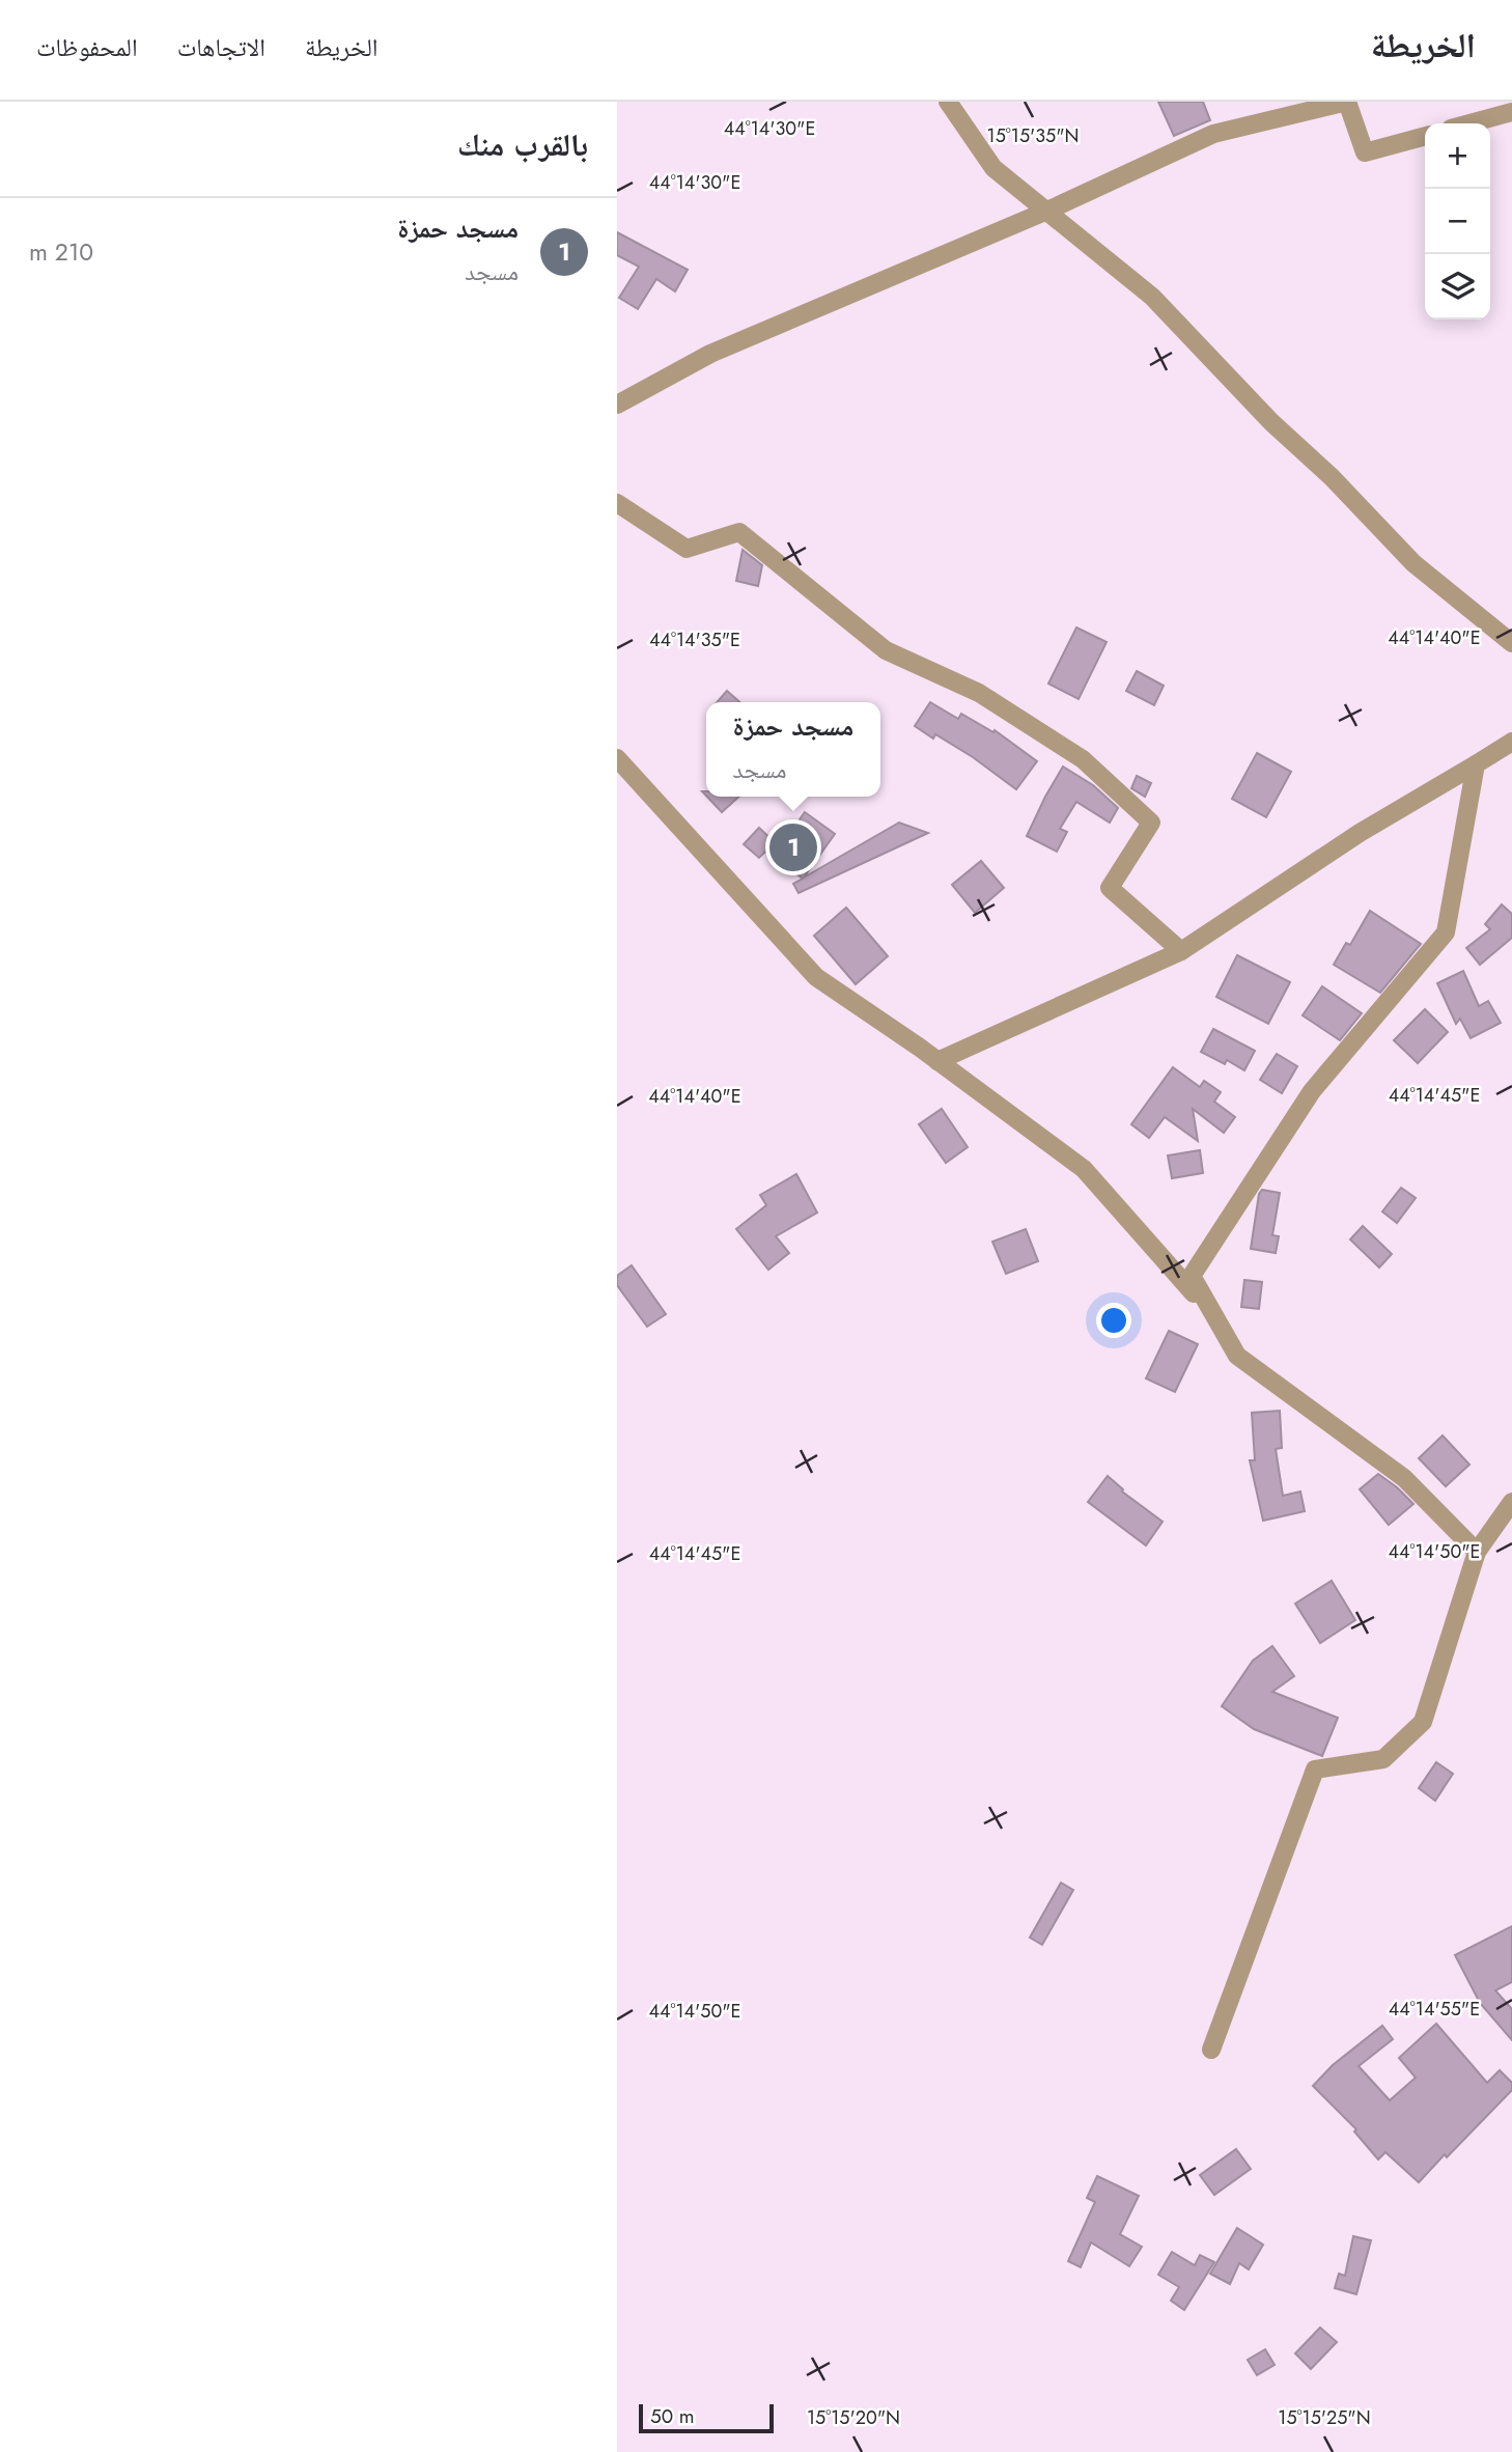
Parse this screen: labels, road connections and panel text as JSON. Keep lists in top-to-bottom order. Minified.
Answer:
{"scale_bar":"50 m","page":{"header":"الخريطة","nav":["الخريطة","الاتجاهات","المحفوظات"],"heading":"بالقرب منك","map_buttons":["+","−"],"list":[{"mark":"1","name":"مسجد حمزة","note":"مسجد","value":"210 m"}],"popup":["مسجد حمزة","مسجد"],"pins":"1","scale":"50 m"},"coordinates":["44°14'30\"E","15°15'35\"N","44°14'40\"E","44°14'35\"E","44°14'45\"E","44°14'50\"E","44°14'55\"E","15°15'20\"N","15°15'25\"N"]}
